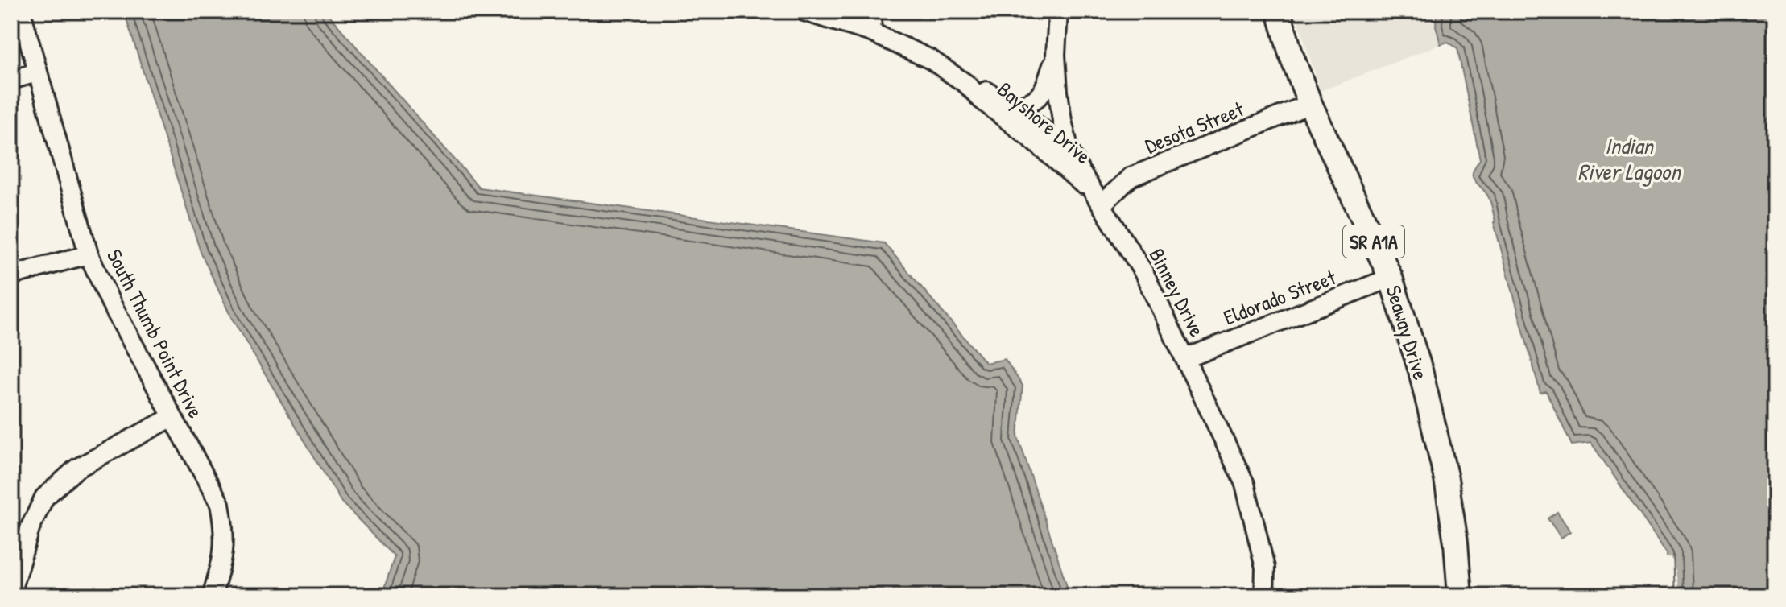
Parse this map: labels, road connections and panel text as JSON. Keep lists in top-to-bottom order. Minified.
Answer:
{"streets":{"main road":["SR A1A","Seaway Drive"],"street":["Bayshore Drive","Desota Street","Binney Drive","Eldorado Street","South Thumb Point Drive"]},"crossings":[["Bayshore Drive","Desota Street"],["Bayshore Drive","Binney Drive"],["Desota Street","Binney Drive"],["Desota Street","Seaway Drive"],["Binney Drive","Eldorado Street"],["Eldorado Street","Seaway Drive"]],"water":["Indian River Lagoon"]}
